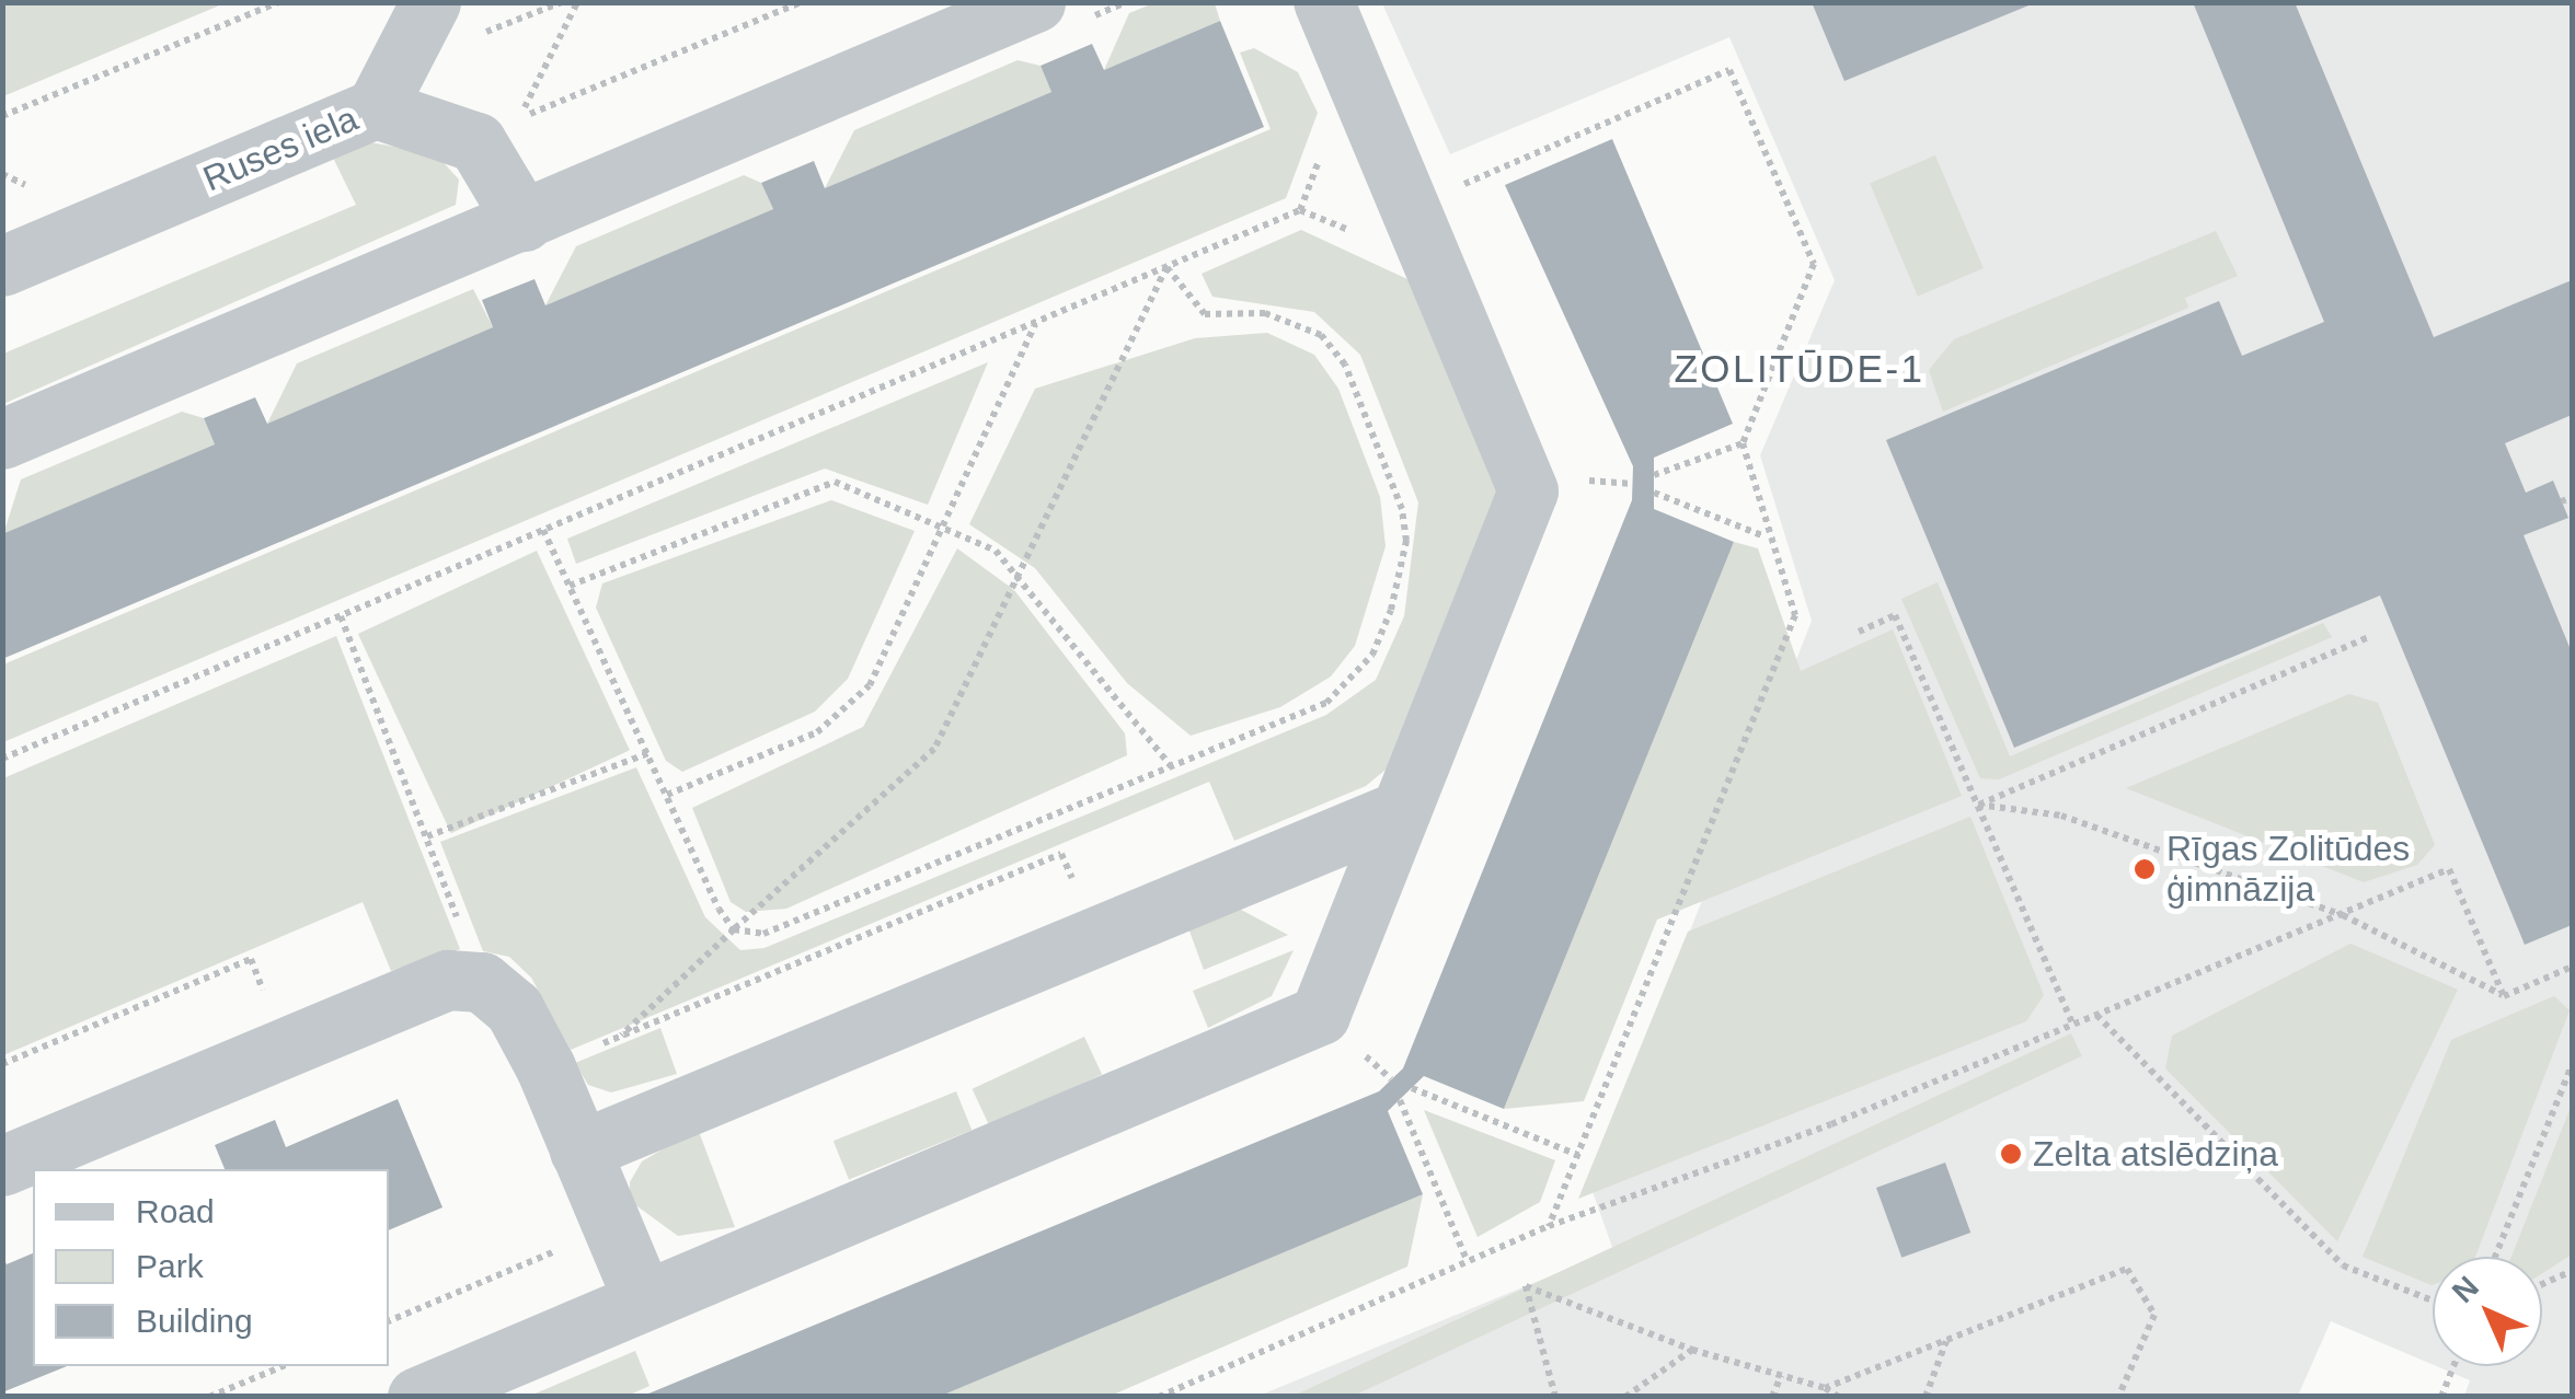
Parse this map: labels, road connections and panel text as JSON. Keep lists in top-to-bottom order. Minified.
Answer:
{"streets":{"street":["Ruses iela"]},"districts":["ZOLITŪDE-1"],"places":["Rīgas Zolitūdes ģimnāzija","Zelta atslēdziņa"],"legend":["Road","Park","Building"],"north":"top left"}
